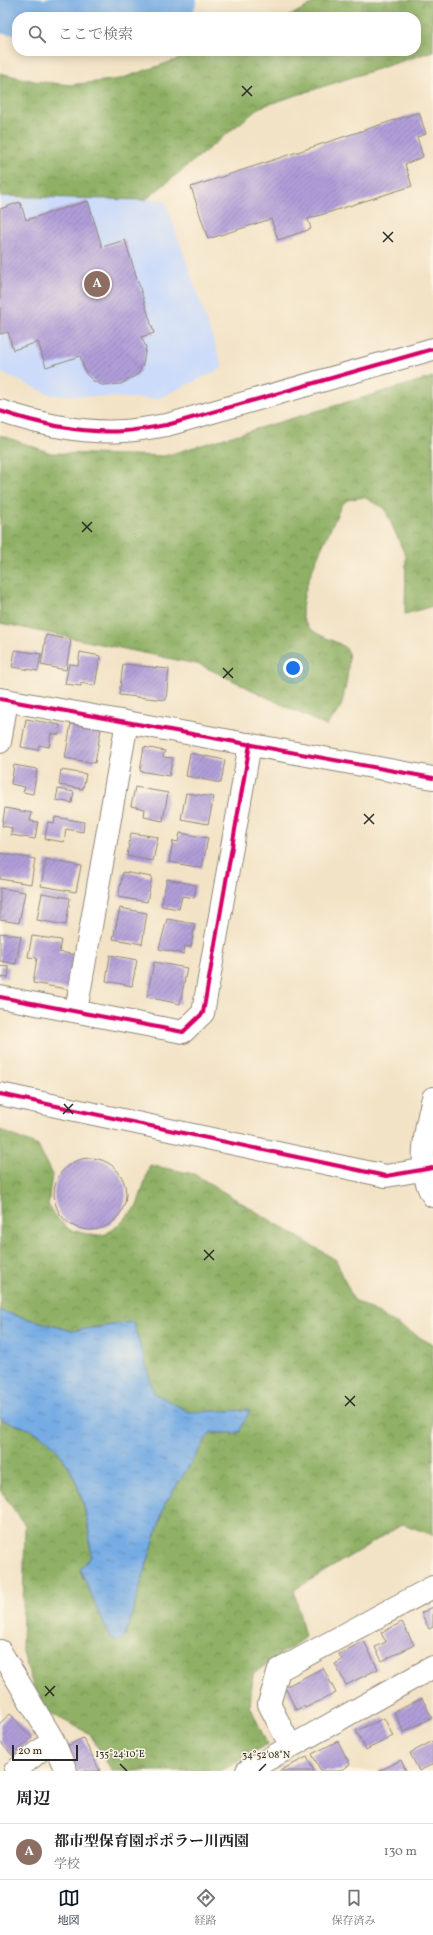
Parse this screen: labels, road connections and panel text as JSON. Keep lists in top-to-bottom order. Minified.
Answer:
{"scale_bar":"20 m","page":{"search":"ここで検索","pins":"A","scale":"20 m","heading":"周辺","list":[{"mark":"A","name":"都市型保育園ポポラー川西園","note":"学校","value":"130 m"}],"nav":["地図","経路","保存済み"]},"coordinates":["135°24'10\"E","34°52'08\"N"]}
